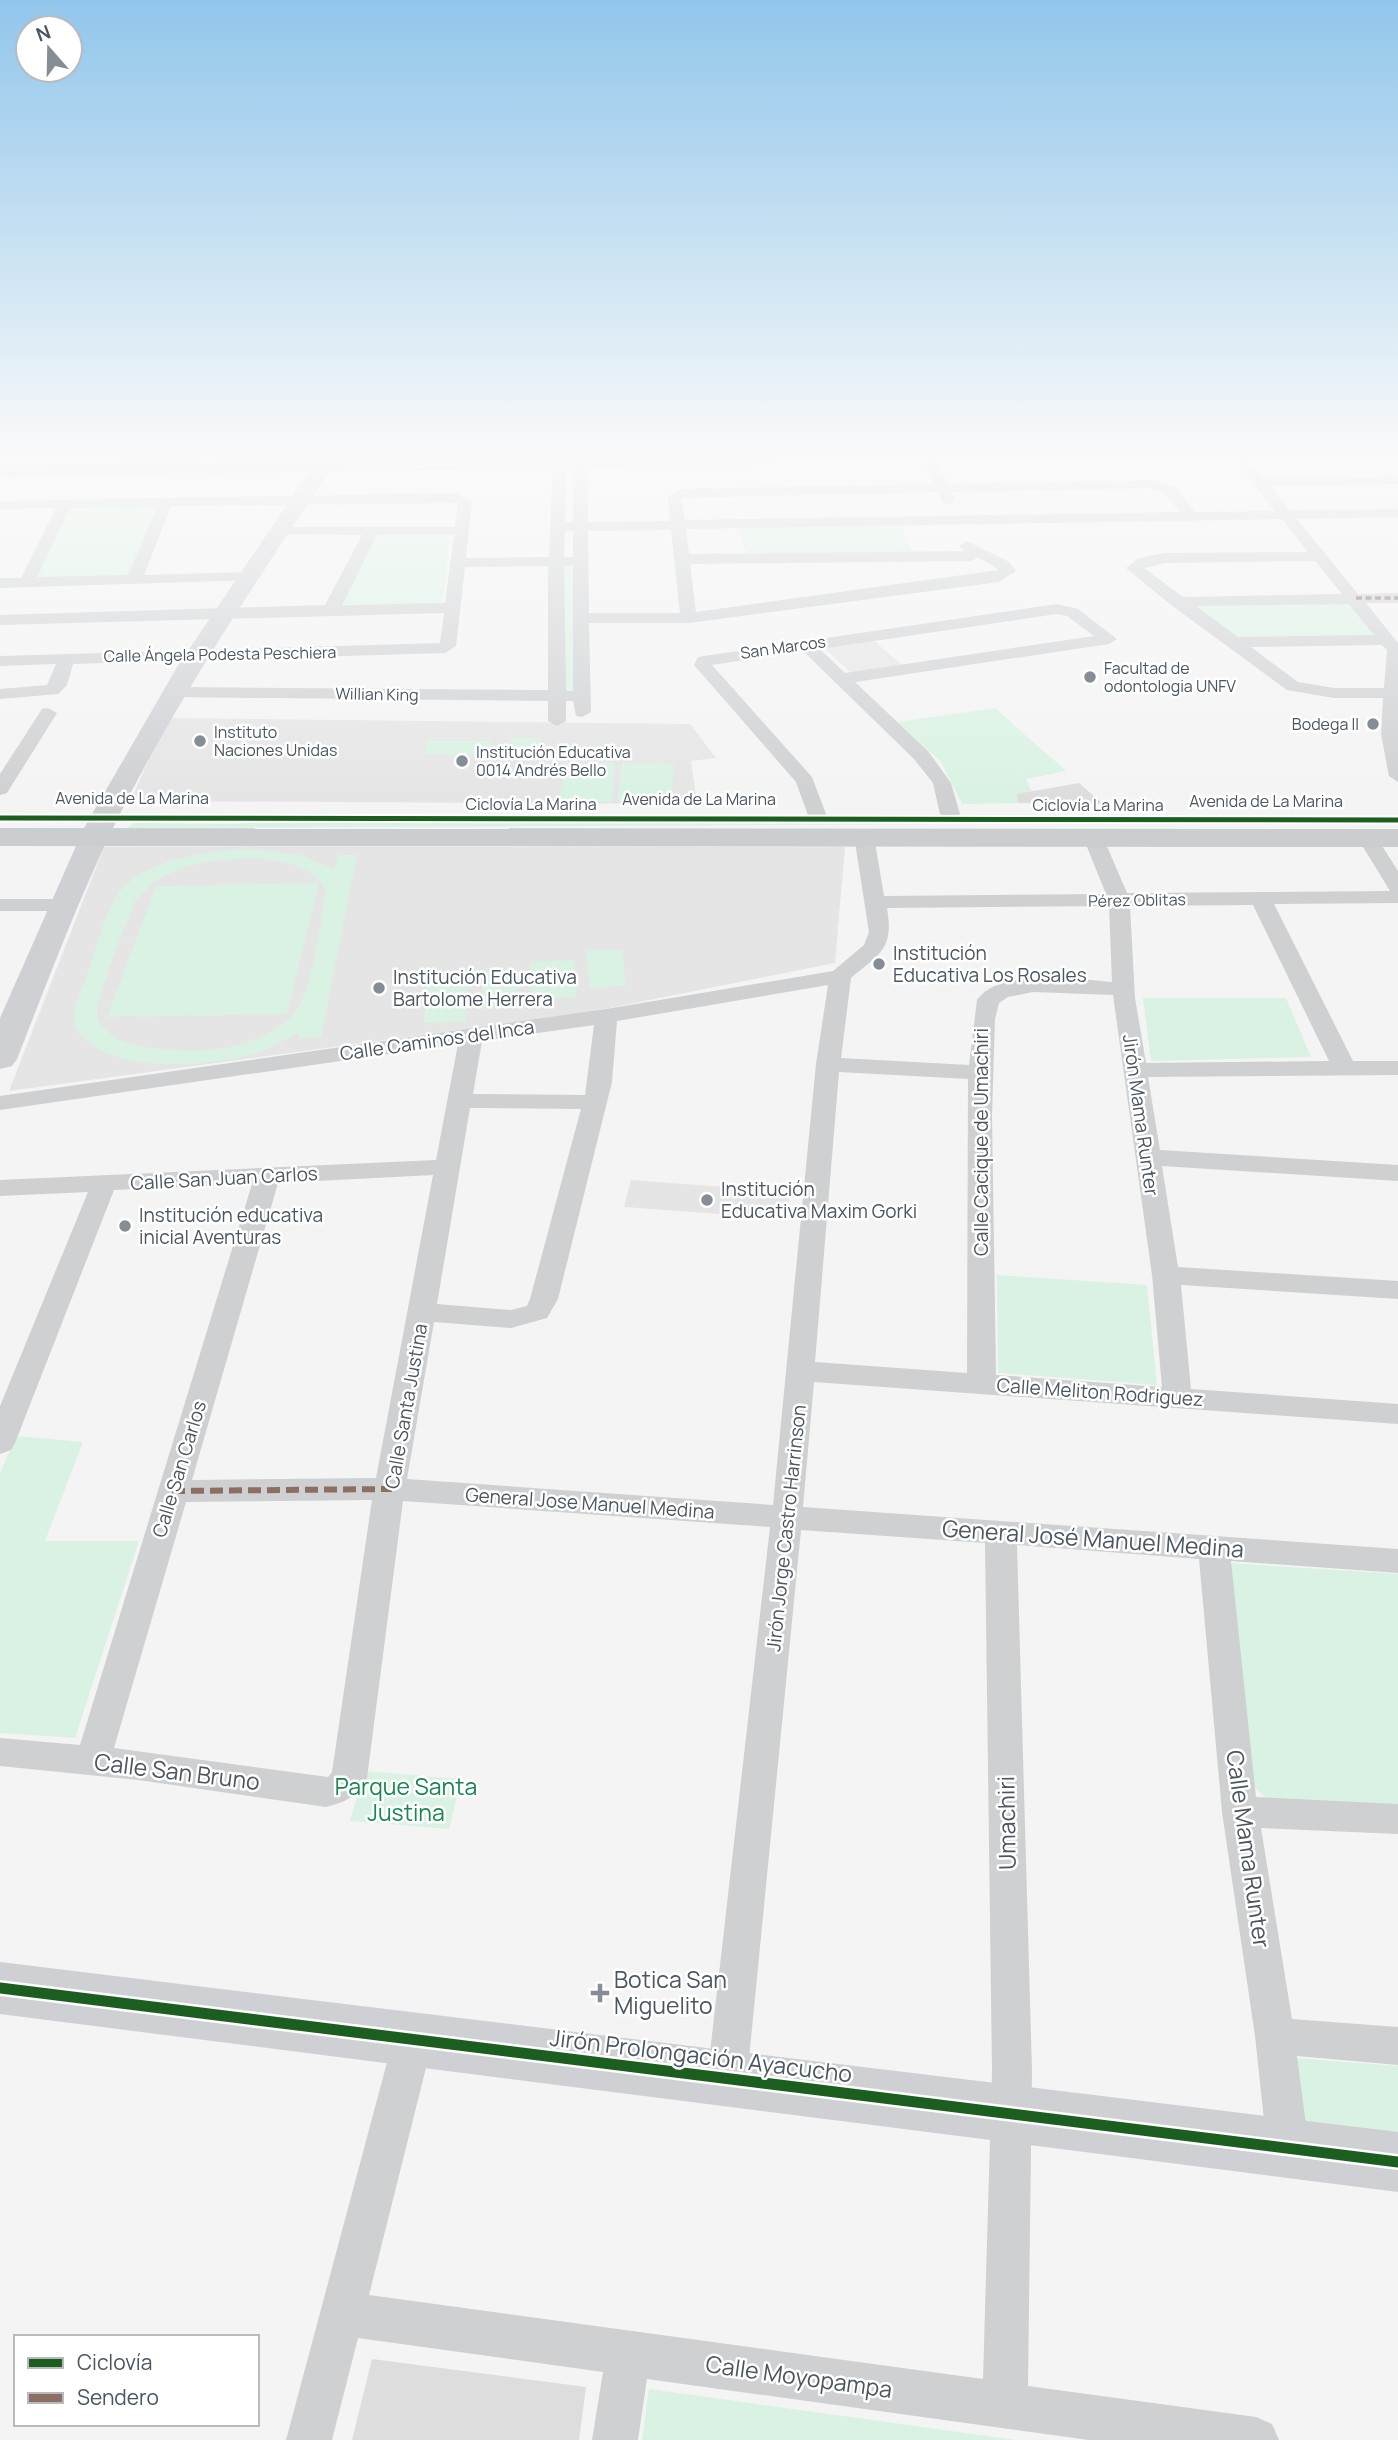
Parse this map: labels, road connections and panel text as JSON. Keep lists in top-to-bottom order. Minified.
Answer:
{"streets":{"main road":["Avenida de La Marina"],"street":["San Marcos","Calle Ángela Podesta Peschiera","Willian King","Pérez Oblitas","Calle Caminos del Inca","Jirón Mama Runter","Calle Cacique de Umachiri","Calle San Juan Carlos","Calle Meliton Rodriguez","Calle Santa Justina","Calle San Carlos","General Jose Manuel Medina","Jirón Jorge Castro Harrinson","General José Manuel Medina","Calle San Bruno","Umachiri","Calle Mama Runter","Jirón Prolongación Ayacucho","Calle Moyopampa"],"cycle path":["Ciclovía La Marina"]},"crossings":[["San Marcos","Avenida de La Marina"],["Avenida de La Marina","Jirón Mama Runter"],["Pérez Oblitas","Jirón Mama Runter"],["Calle Caminos del Inca","Calle Santa Justina"],["Calle Caminos del Inca","Jirón Jorge Castro Harrinson"],["Jirón Mama Runter","Calle Cacique de Umachiri"],["Jirón Mama Runter","Calle Meliton Rodriguez"],["Calle Cacique de Umachiri","Calle Meliton Rodriguez"],["Calle San Juan Carlos","Calle Santa Justina"],["Calle San Juan Carlos","Calle San Carlos"],["Calle Meliton Rodriguez","Jirón Jorge Castro Harrinson"],["Calle Santa Justina","General Jose Manuel Medina"],["Calle Santa Justina","Calle San Bruno"],["Calle San Carlos","Calle San Bruno"],["General Jose Manuel Medina","Jirón Jorge Castro Harrinson"],["General Jose Manuel Medina","General José Manuel Medina"],["Jirón Jorge Castro Harrinson","General José Manuel Medina"],["Jirón Jorge Castro Harrinson","Jirón Prolongación Ayacucho"],["General José Manuel Medina","Umachiri"],["General José Manuel Medina","Calle Mama Runter"],["Umachiri","Jirón Prolongación Ayacucho"],["Calle Mama Runter","Jirón Prolongación Ayacucho"]],"parks":["Parque Santa Justina"],"places":{"other":["Facultad de odontologia UNFV","Bodega II","Instituto Naciones Unidas","Institución Educativa 0014 Andrés Bello","Institución Educativa Los Rosales","Institución Educativa Bartolome Herrera","Institución Educativa Maxim Gorki","Institución educativa inicial Aventuras"],"health":["Botica San Miguelito"]},"legend":["Ciclovía","Sendero"],"north":"top"}
